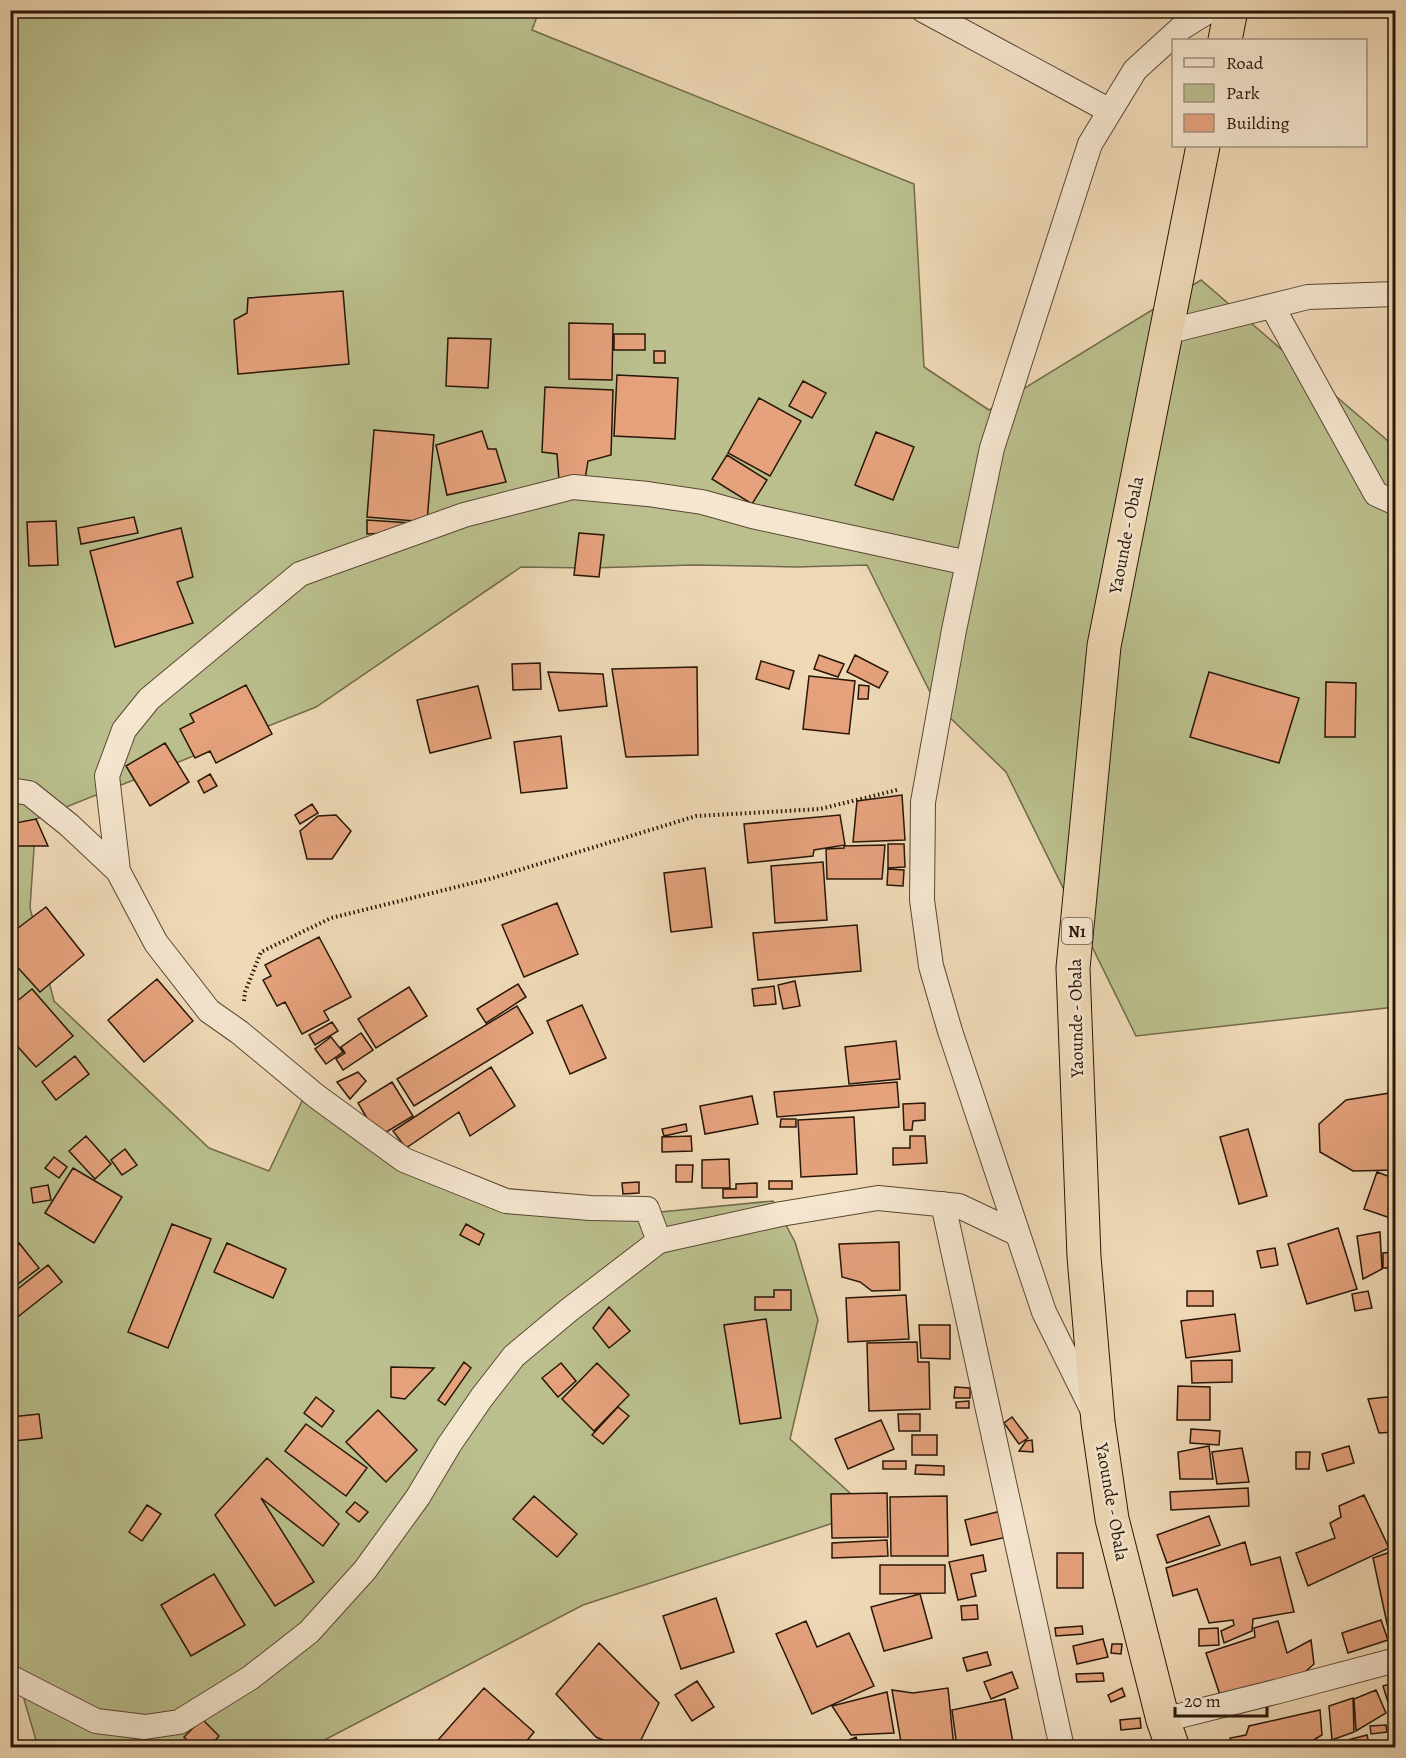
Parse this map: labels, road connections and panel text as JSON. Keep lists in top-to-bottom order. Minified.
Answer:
{"streets":{"highway":["Yaounde - Obala","N1"]},"legend":["Road","Park","Building"],"scale_bar":"20 m"}
